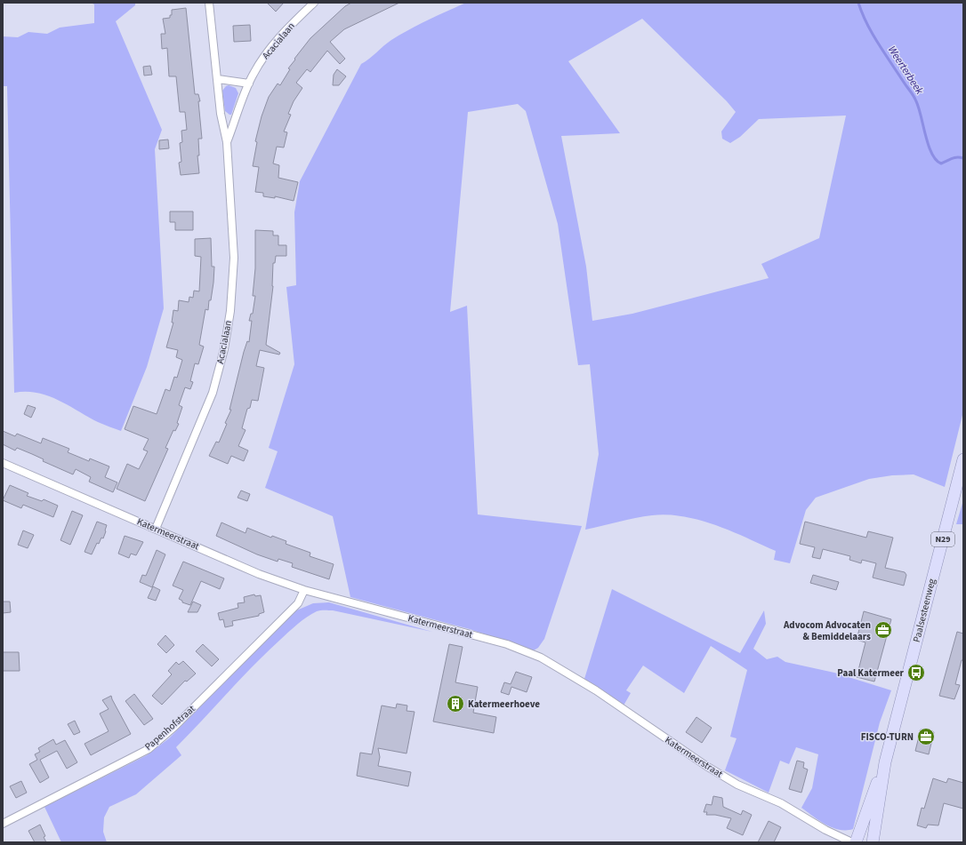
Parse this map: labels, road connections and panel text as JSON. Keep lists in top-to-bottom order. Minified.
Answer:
{"streets":{"main road":["N29","Paalsesteenweg"],"street":["Acacialaan","Katermeerstraat","Papenhofstraat"]},"crossings":[["Acacialaan","Katermeerstraat"],["Katermeerstraat","Papenhofstraat"]],"water":["Weerterbeek"],"places":{"office":["Advocom Advocaten & Bemiddelaars","FISCO-TURN"],"bus stop":["Paal Katermeer"],"building":["Katermeerhoeve"]}}
